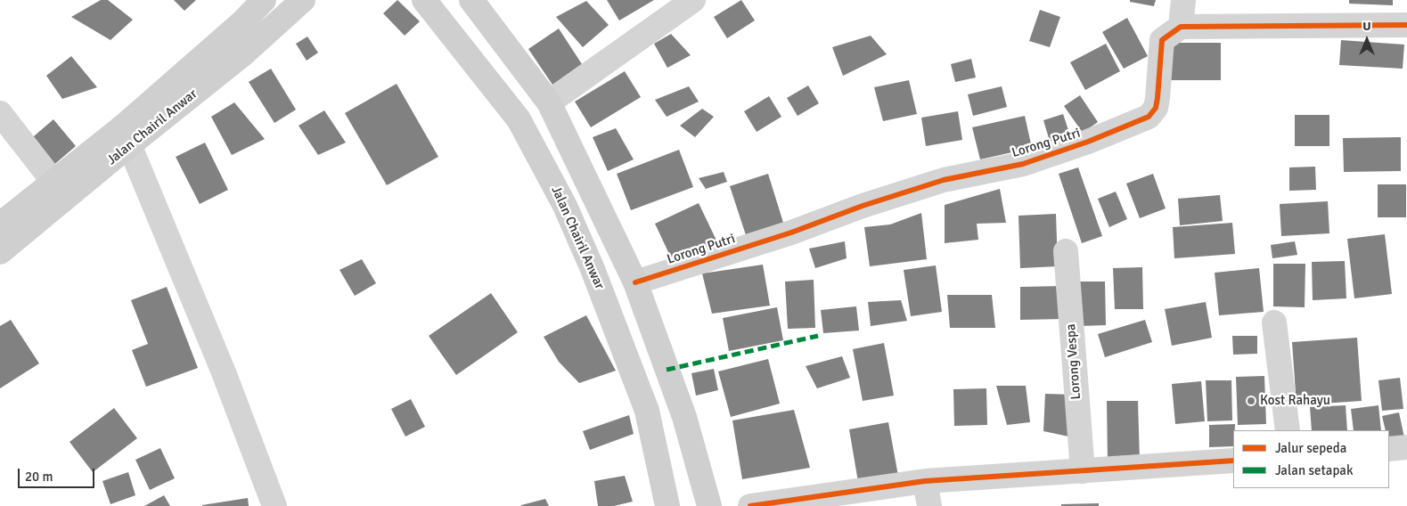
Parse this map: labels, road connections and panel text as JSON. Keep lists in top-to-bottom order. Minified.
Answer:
{"streets":{"main road":["Jalan Chairil Anwar"],"street":["Lorong Putri","Lorong Vespa"]},"places":["Kost Rahayu"],"legend":["Jalur sepeda","Jalan setapak"],"scale_bar":"20 m","north":"top"}
